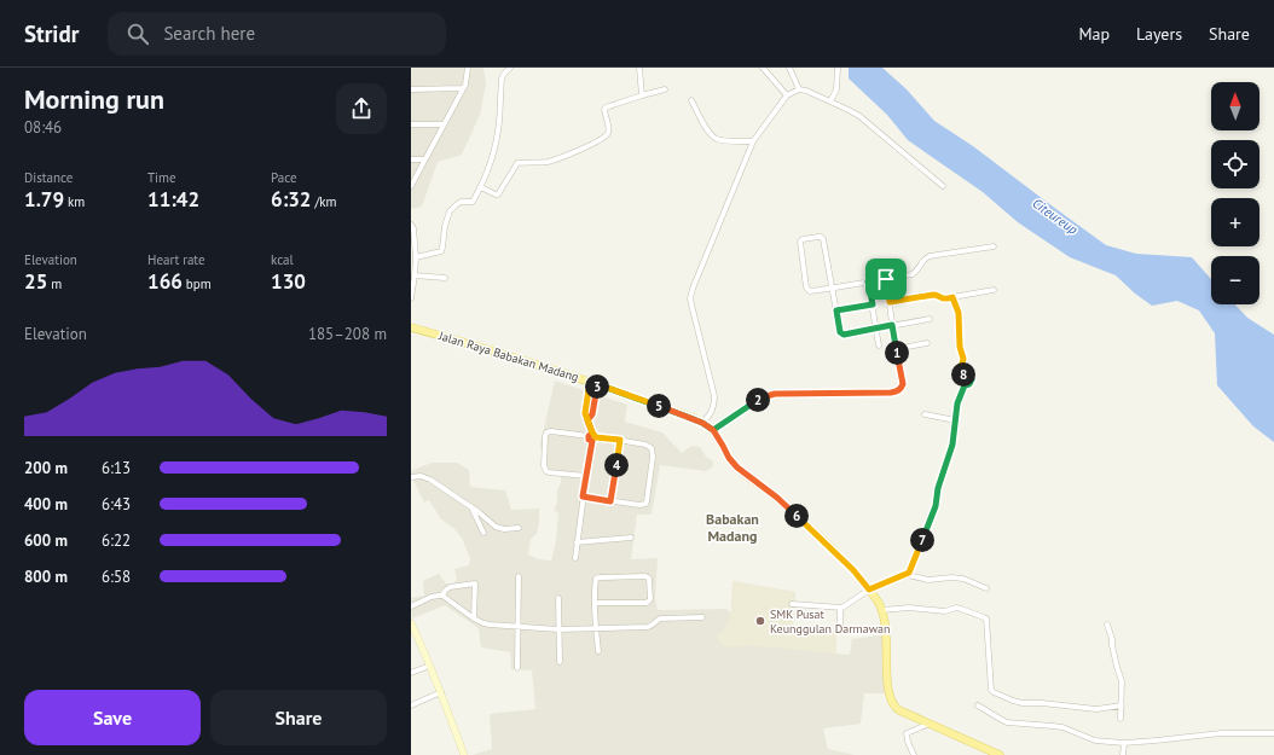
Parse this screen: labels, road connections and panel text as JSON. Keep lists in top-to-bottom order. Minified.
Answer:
{"streets":{"main road":["Jalan Raya Babakan Madang"]},"districts":["Babakan Madang"],"water":["Citeureup"],"places":["SMK Pusat Keunggulan Darmawan"],"north":"top","page":{"header":"Stridr","search":"Search here","nav":["Map","Layers","Share"],"heading":["Morning run","08:46"],"map_buttons":["+","−"],"stats":[["Distance","1.79 km"],["Time","11:42"],["Pace","6:32 /km"],["Elevation","25 m"],["Heart rate","166 bpm"],["kcal","130"]],"chart":["Elevation","185–208 m"],"pins":["1","8","3","2","5","4","6","7"],"list":[{"name":"200 m","note":"6:13"},{"name":"400 m","note":"6:43"},{"name":"600 m","note":"6:22"},{"name":"800 m","note":"6:58"}],"buttons":["Save","Share"]}}
